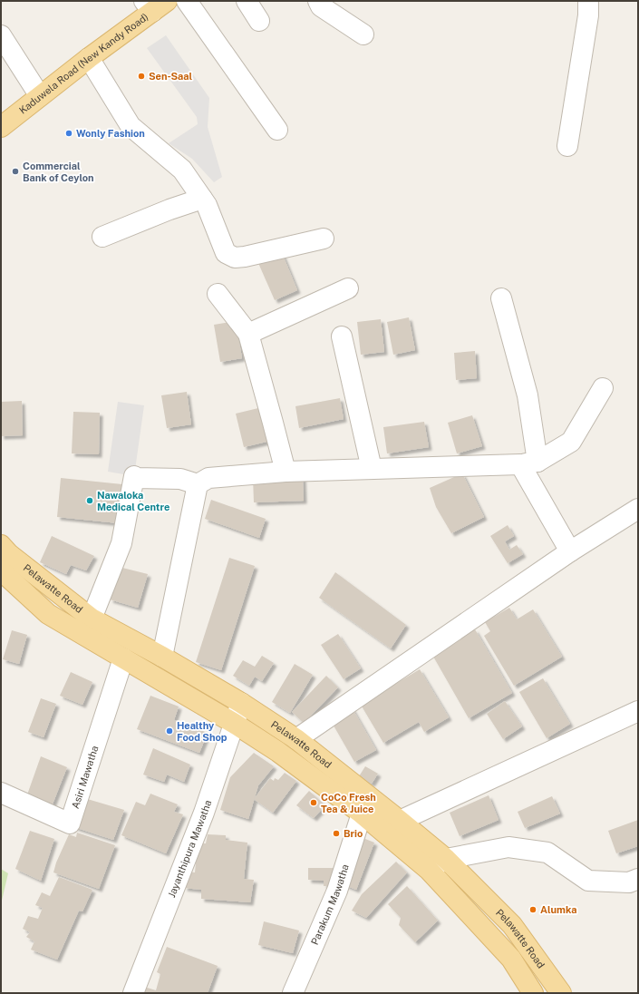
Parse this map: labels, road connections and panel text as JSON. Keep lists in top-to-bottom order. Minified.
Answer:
{"streets":{"main road":["Kaduwela Road (New Kandy Road)","Pelawatte Road"],"street":["Asiri Mawatha","Jayanthipura Mawatha","Parakum Mawatha"]},"crossings":[["Pelawatte Road","Asiri Mawatha"],["Pelawatte Road","Jayanthipura Mawatha"],["Pelawatte Road","Parakum Mawatha"]],"places":["Sen-Saal","Wonly Fashion","Commercial Bank of Ceylon","Nawaloka Medical Centre","Healthy Food Shop","CoCo Fresh Tea & Juice","Brio","Alumka"]}
